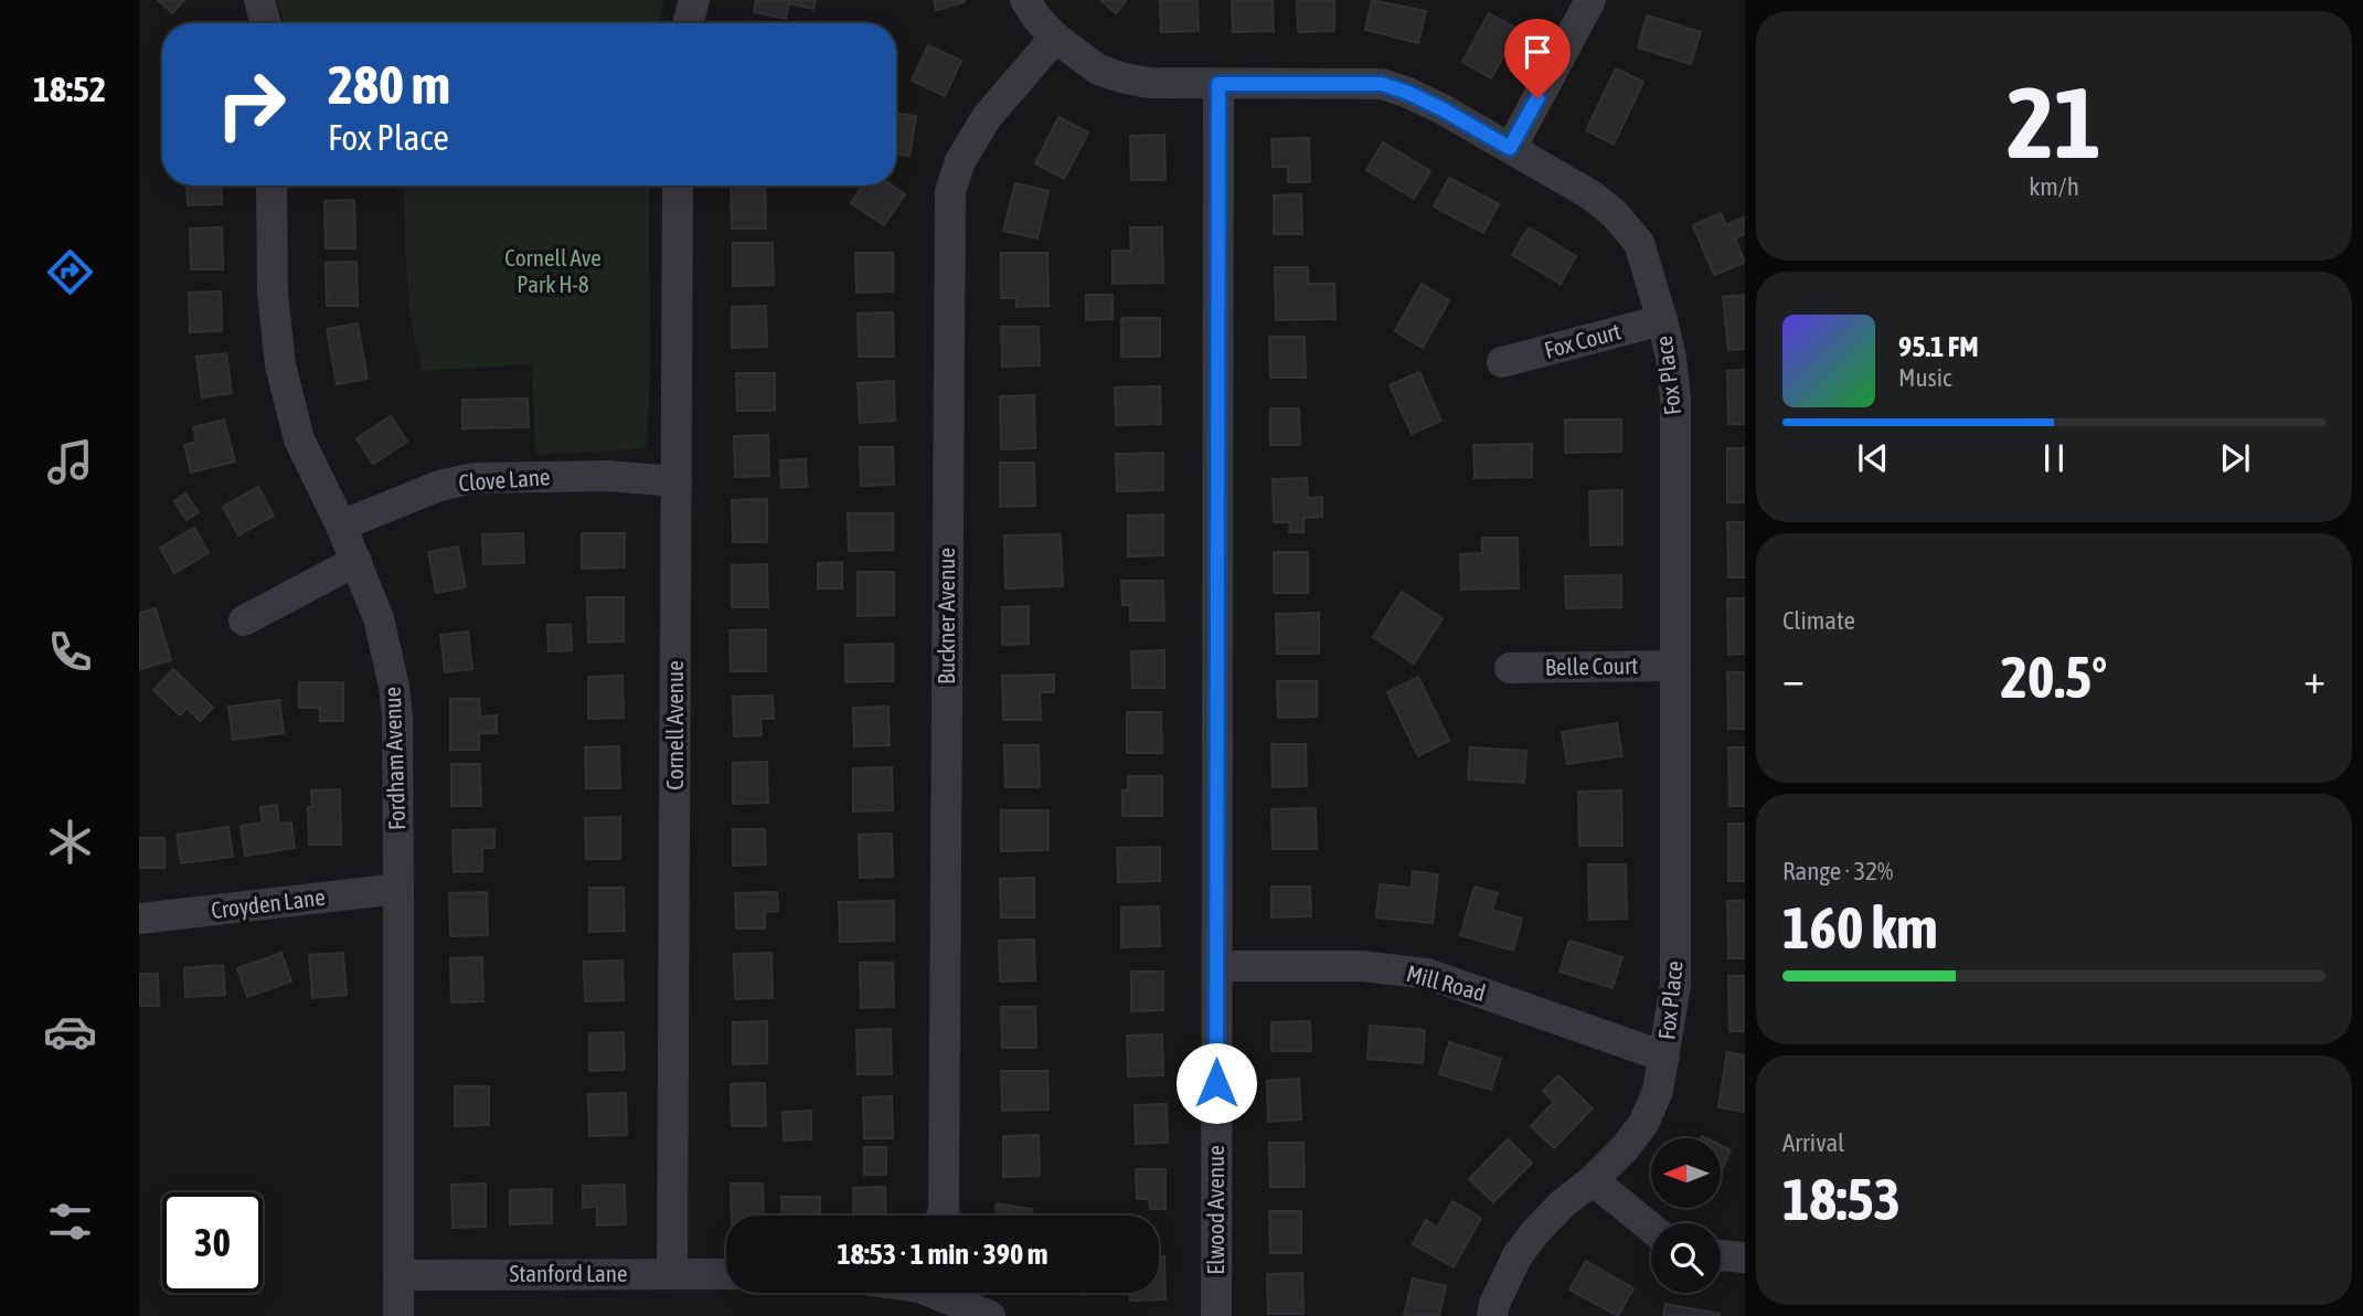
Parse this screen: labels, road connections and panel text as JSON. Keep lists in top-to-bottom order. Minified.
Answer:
{"streets":{"street":["Fox Court","Fox Place","Clove Lane","Buckner Avenue","Belle Court","Cornell Avenue","Fordham Avenue","Croyden Lane","Mill Road","Elwood Avenue","Stanford Lane"]},"crossings":[["Fox Court","Fox Place"],["Fox Place","Buckner Avenue"],["Fox Place","Belle Court"],["Fox Place","Mill Road"],["Fox Place","Elwood Avenue"],["Clove Lane","Cornell Avenue"],["Clove Lane","Fordham Avenue"],["Cornell Avenue","Stanford Lane"],["Fordham Avenue","Croyden Lane"],["Fordham Avenue","Stanford Lane"],["Mill Road","Elwood Avenue"]],"parks":["Cornell Ave Park H-8"],"north":"left","page":{"tabs":"18:52","tile":[["21","km/h"],"Climate",["Range · 32%","160 km"],["Arrival","18:53"]],"turn":["280 m","Fox Place"],"song":["95.1 FM","Music"],"heat":["−","20.5°","+"],"limit":"30","trip":"18:53 · 1 min · 390 m"}}
